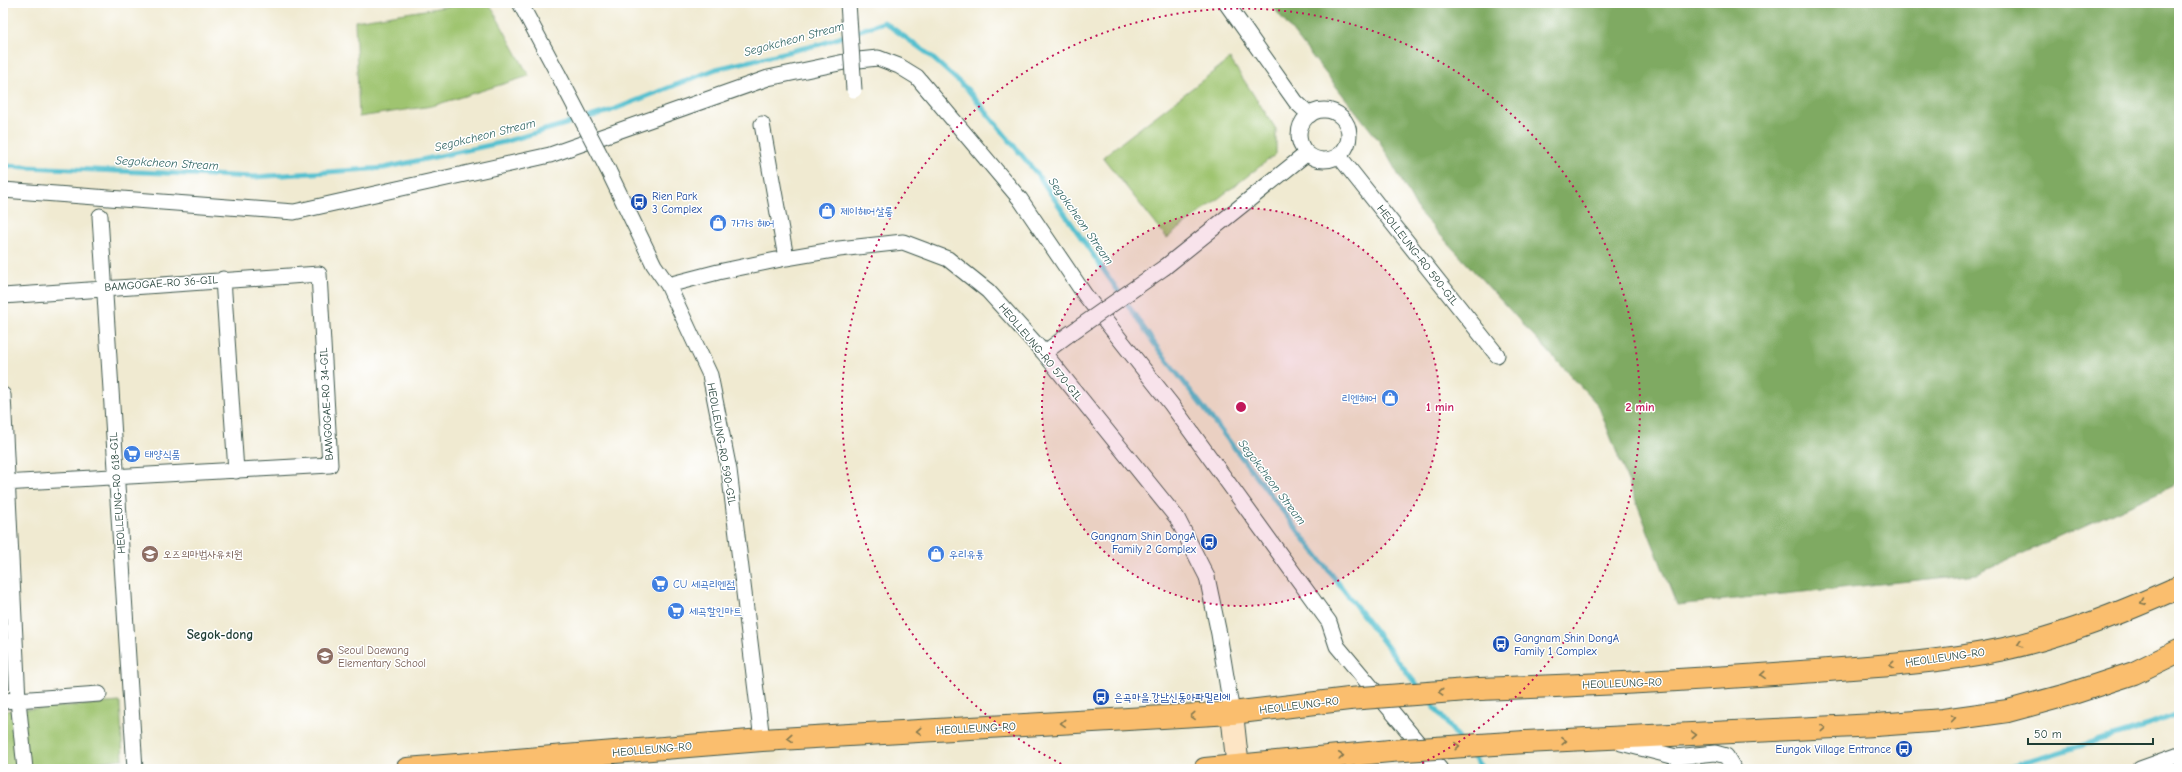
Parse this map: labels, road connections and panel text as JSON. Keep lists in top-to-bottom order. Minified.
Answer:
{"streets":{"main road":["HEOLLEUNG-RO"],"street":["HEOLLEUNG-RO 590-GIL","BAMGOGAE-RO 36-GIL","HEOLLEUNG-RO 570-GIL","BAMGOGAE-RO 34-GIL","HEOLLEUNG-RO 618-GIL"]},"crossings":[["HEOLLEUNG-RO 590-GIL","HEOLLEUNG-RO 570-GIL"],["HEOLLEUNG-RO 590-GIL","HEOLLEUNG-RO"],["BAMGOGAE-RO 36-GIL","BAMGOGAE-RO 34-GIL"],["BAMGOGAE-RO 36-GIL","HEOLLEUNG-RO 618-GIL"],["HEOLLEUNG-RO 570-GIL","HEOLLEUNG-RO"],["BAMGOGAE-RO 34-GIL","HEOLLEUNG-RO 618-GIL"]],"districts":["Segok-dong"],"water":["Segokcheon Stream"],"places":{"bus stop":["Rien Park 3 Complex","Gangnam Shin DongA Family 2 Complex","Gangnam Shin DongA Family 1 Complex","은곡마을.강남신동아파밀리에","Eungok Village Entrance"],"shop":["제이헤어살롱","가가s 헤어","리엔헤어","우리유통"],"supermarket":["태양식품","CU 세곡리엔점","세곡할인마트"],"school or university":["오즈의마법사유치원","Seoul Daewang Elementary School"]},"scale_bar":"50 m","rings":["1 min","2 min"]}
